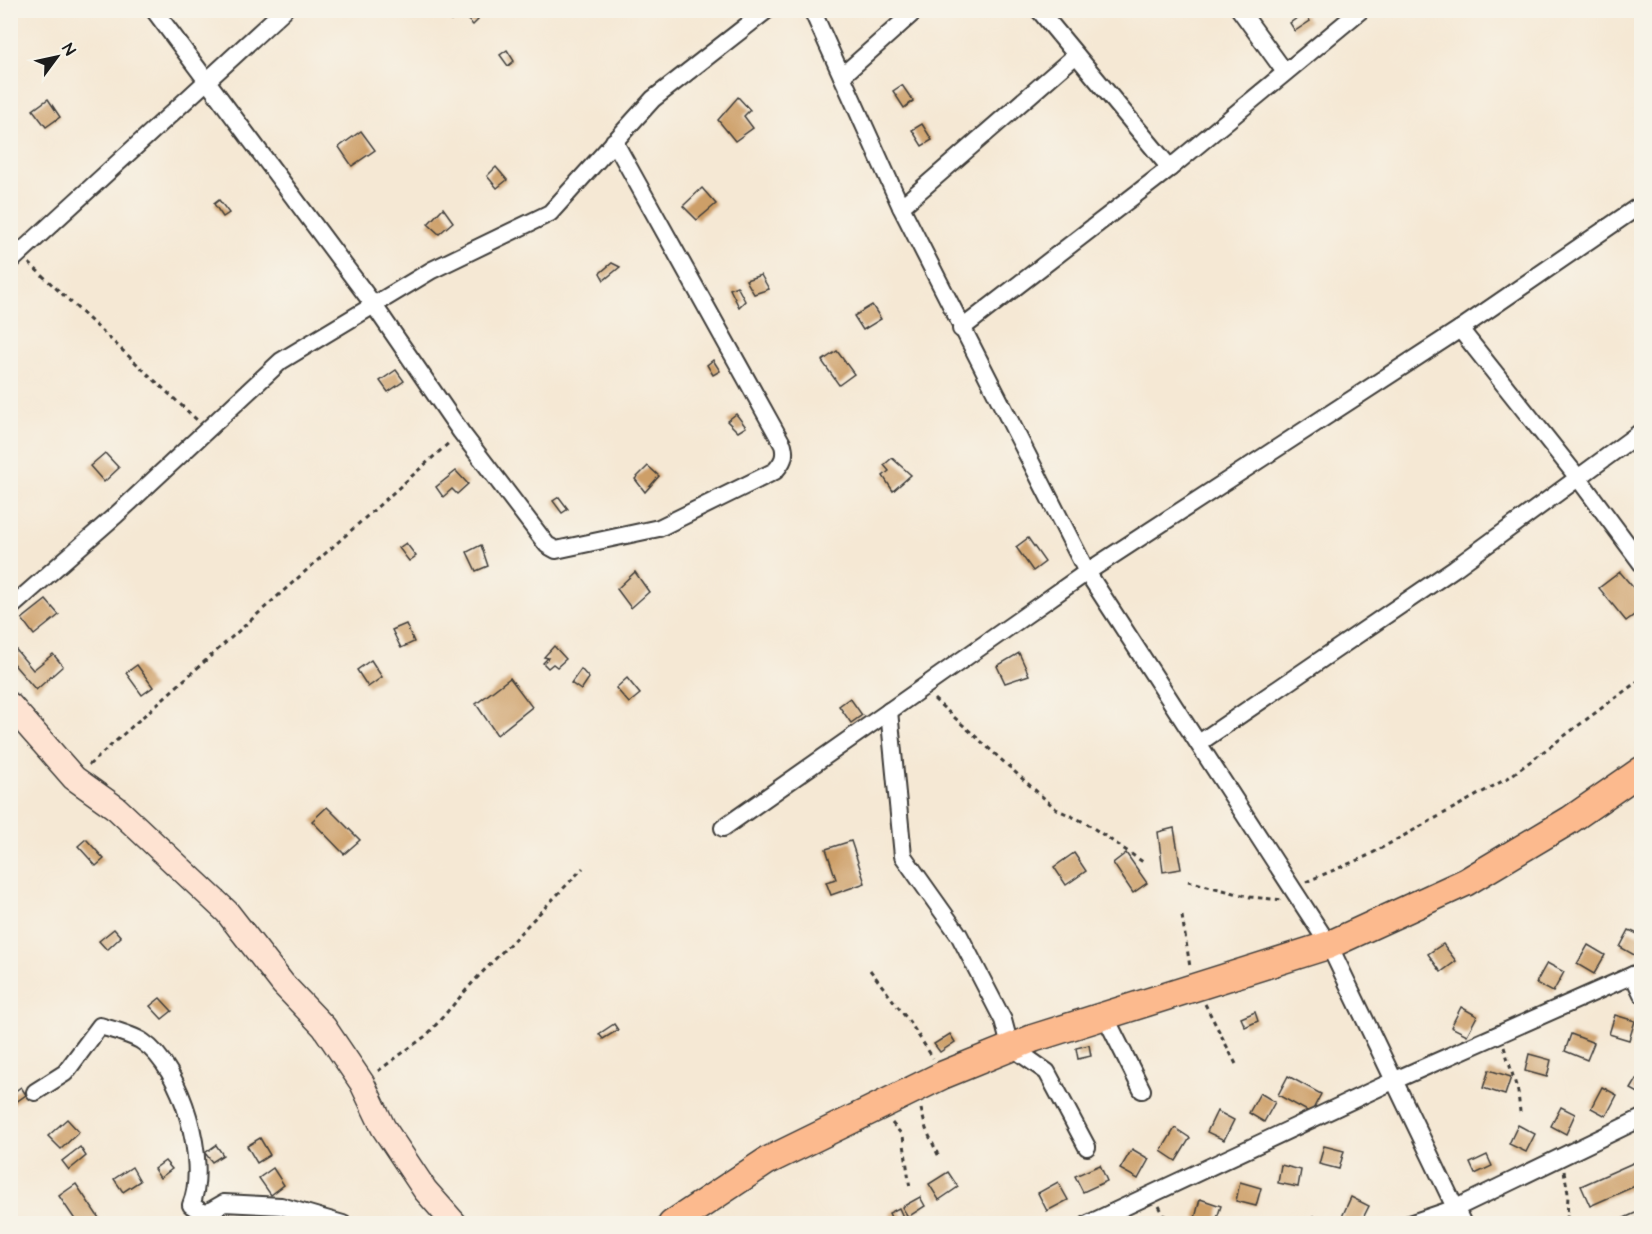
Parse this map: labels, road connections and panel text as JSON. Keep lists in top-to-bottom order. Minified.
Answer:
{"north":"top right"}
